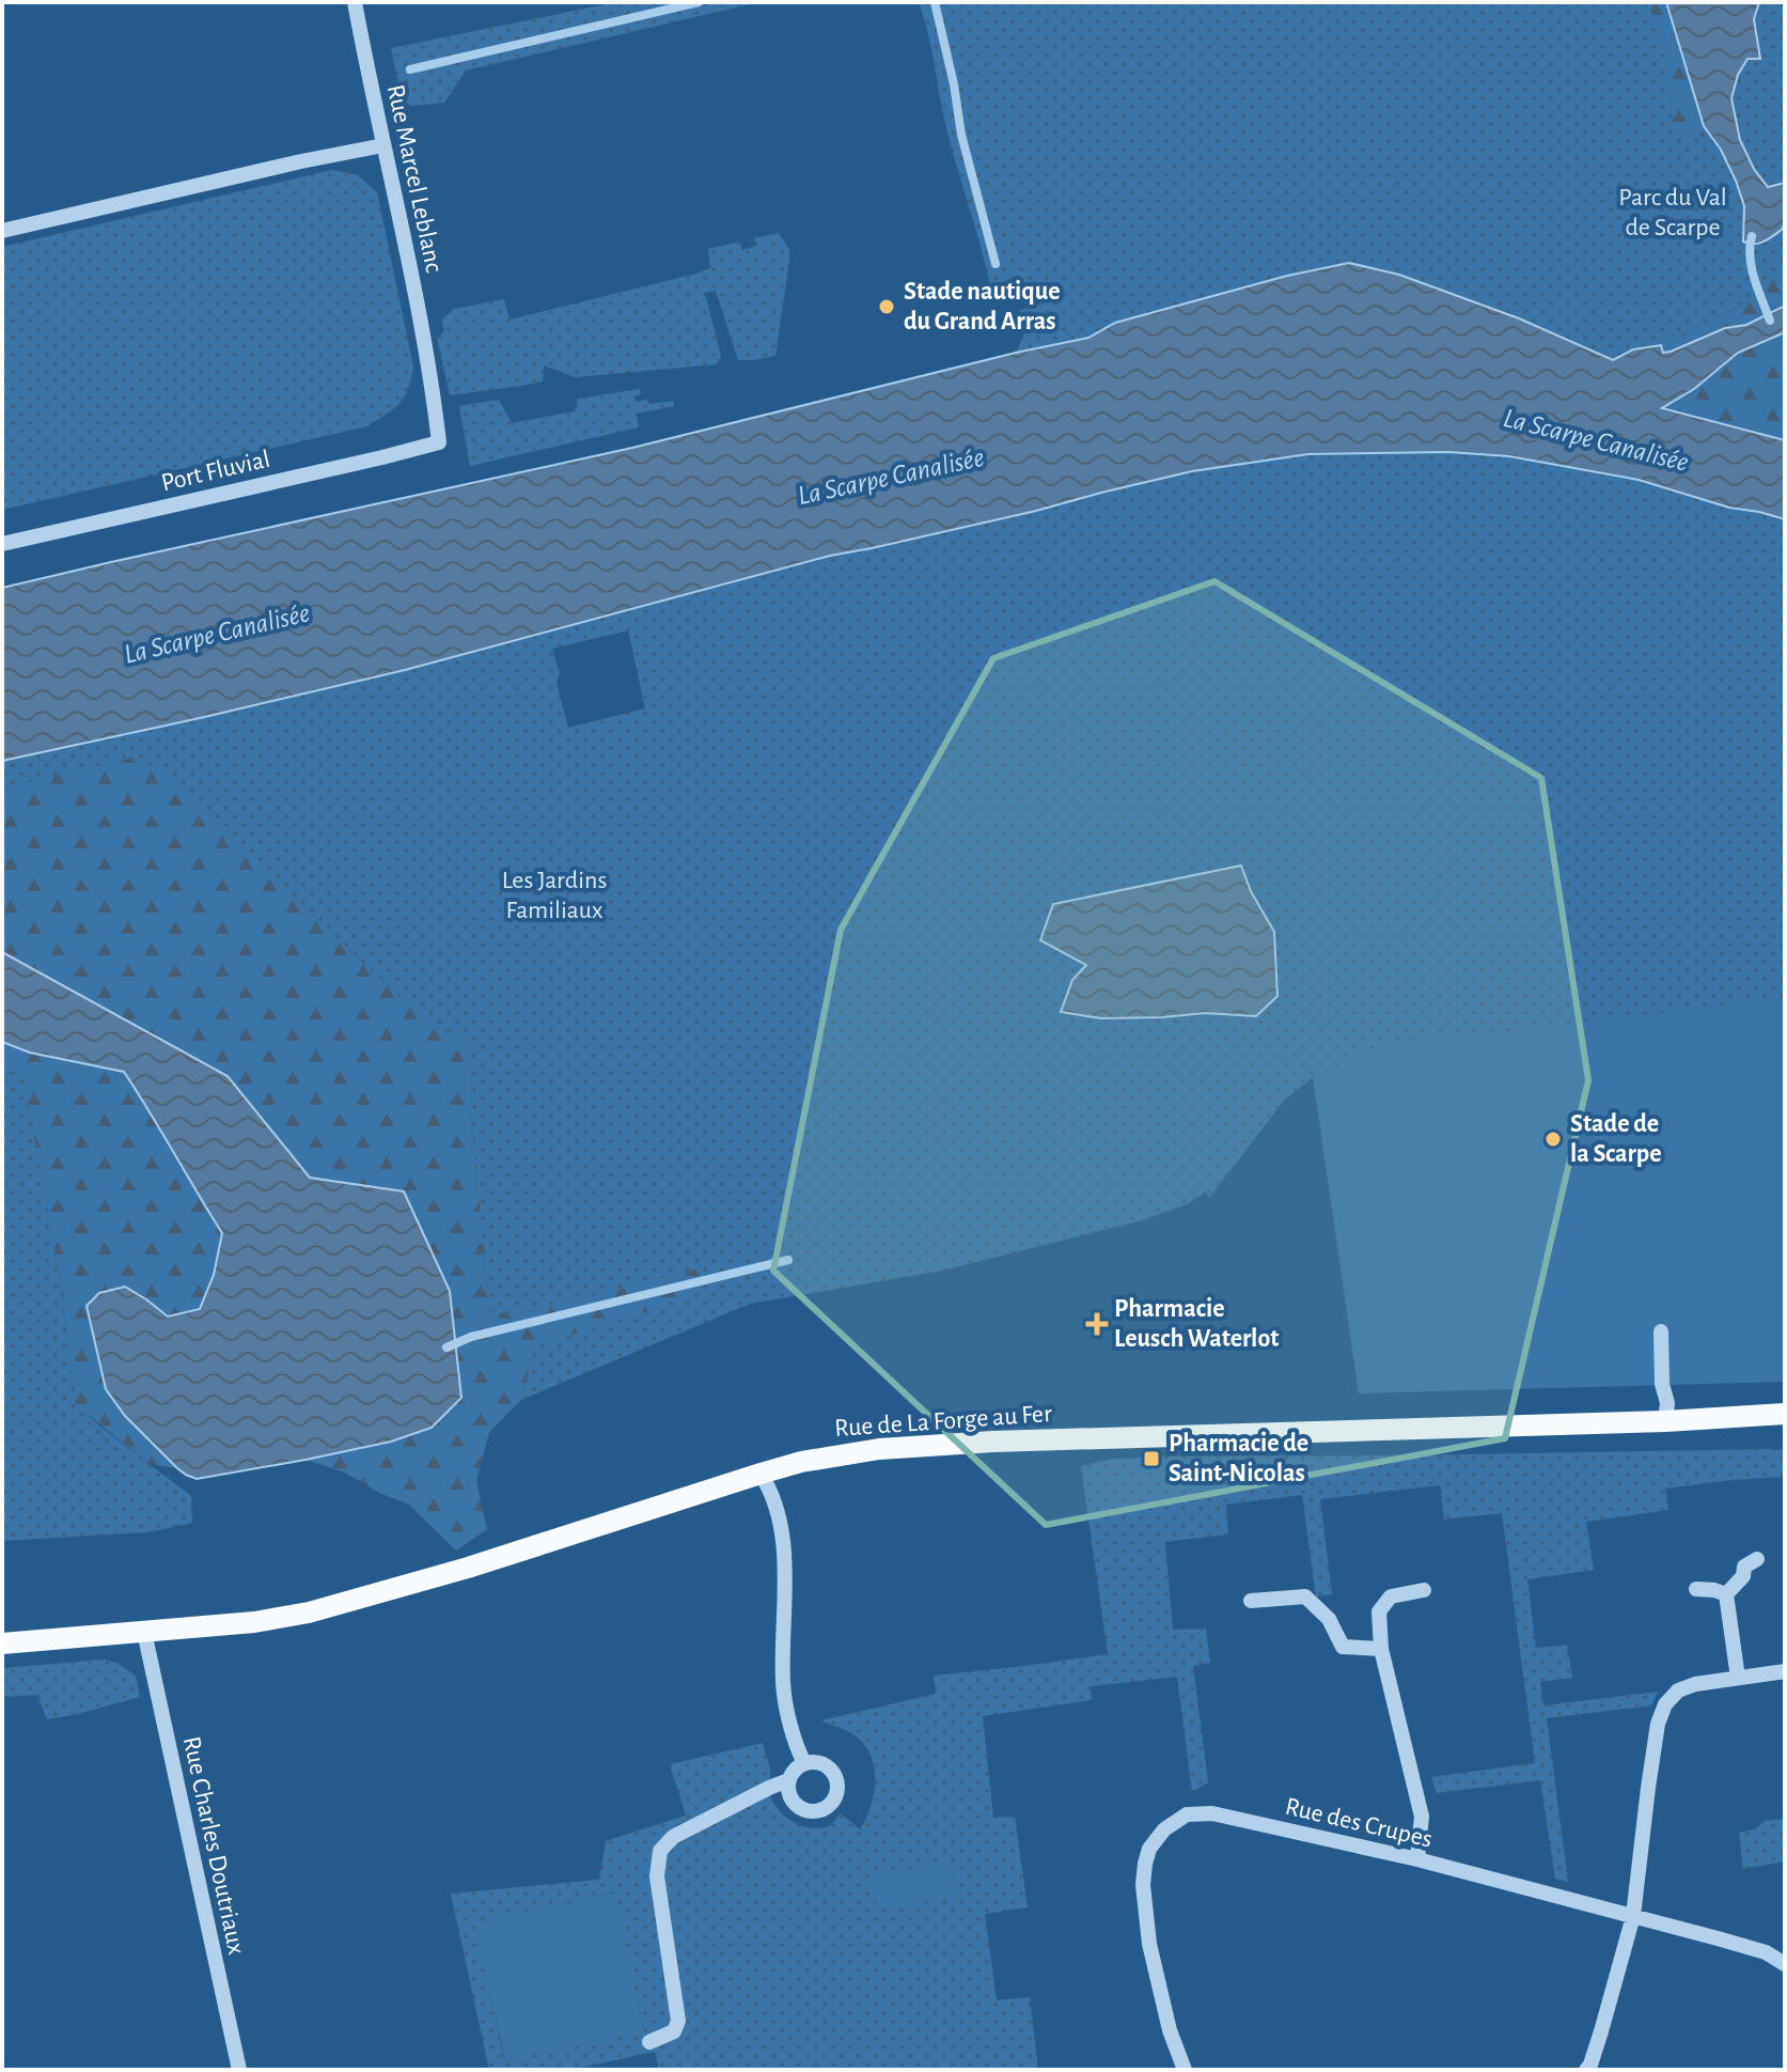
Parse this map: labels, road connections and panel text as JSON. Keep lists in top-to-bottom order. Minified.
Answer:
{"streets":{"main road":["Rue de La Forge au Fer"],"street":["Rue Marcel Leblanc","Port Fluvial","Rue des Crupes","Rue Charles Doutriaux"]},"crossings":[["Rue Marcel Leblanc","Port Fluvial"],["Rue de La Forge au Fer","Rue Charles Doutriaux"]],"water":["La Scarpe Canalisée"],"parks":["Parc du Val de Scarpe","Les Jardins Familiaux"],"places":{"other":["Stade nautique du Grand Arras","Stade de la Scarpe"],"health":["Pharmacie Leusch Waterlot"],"transit":["Pharmacie de Saint-Nicolas"]}}
